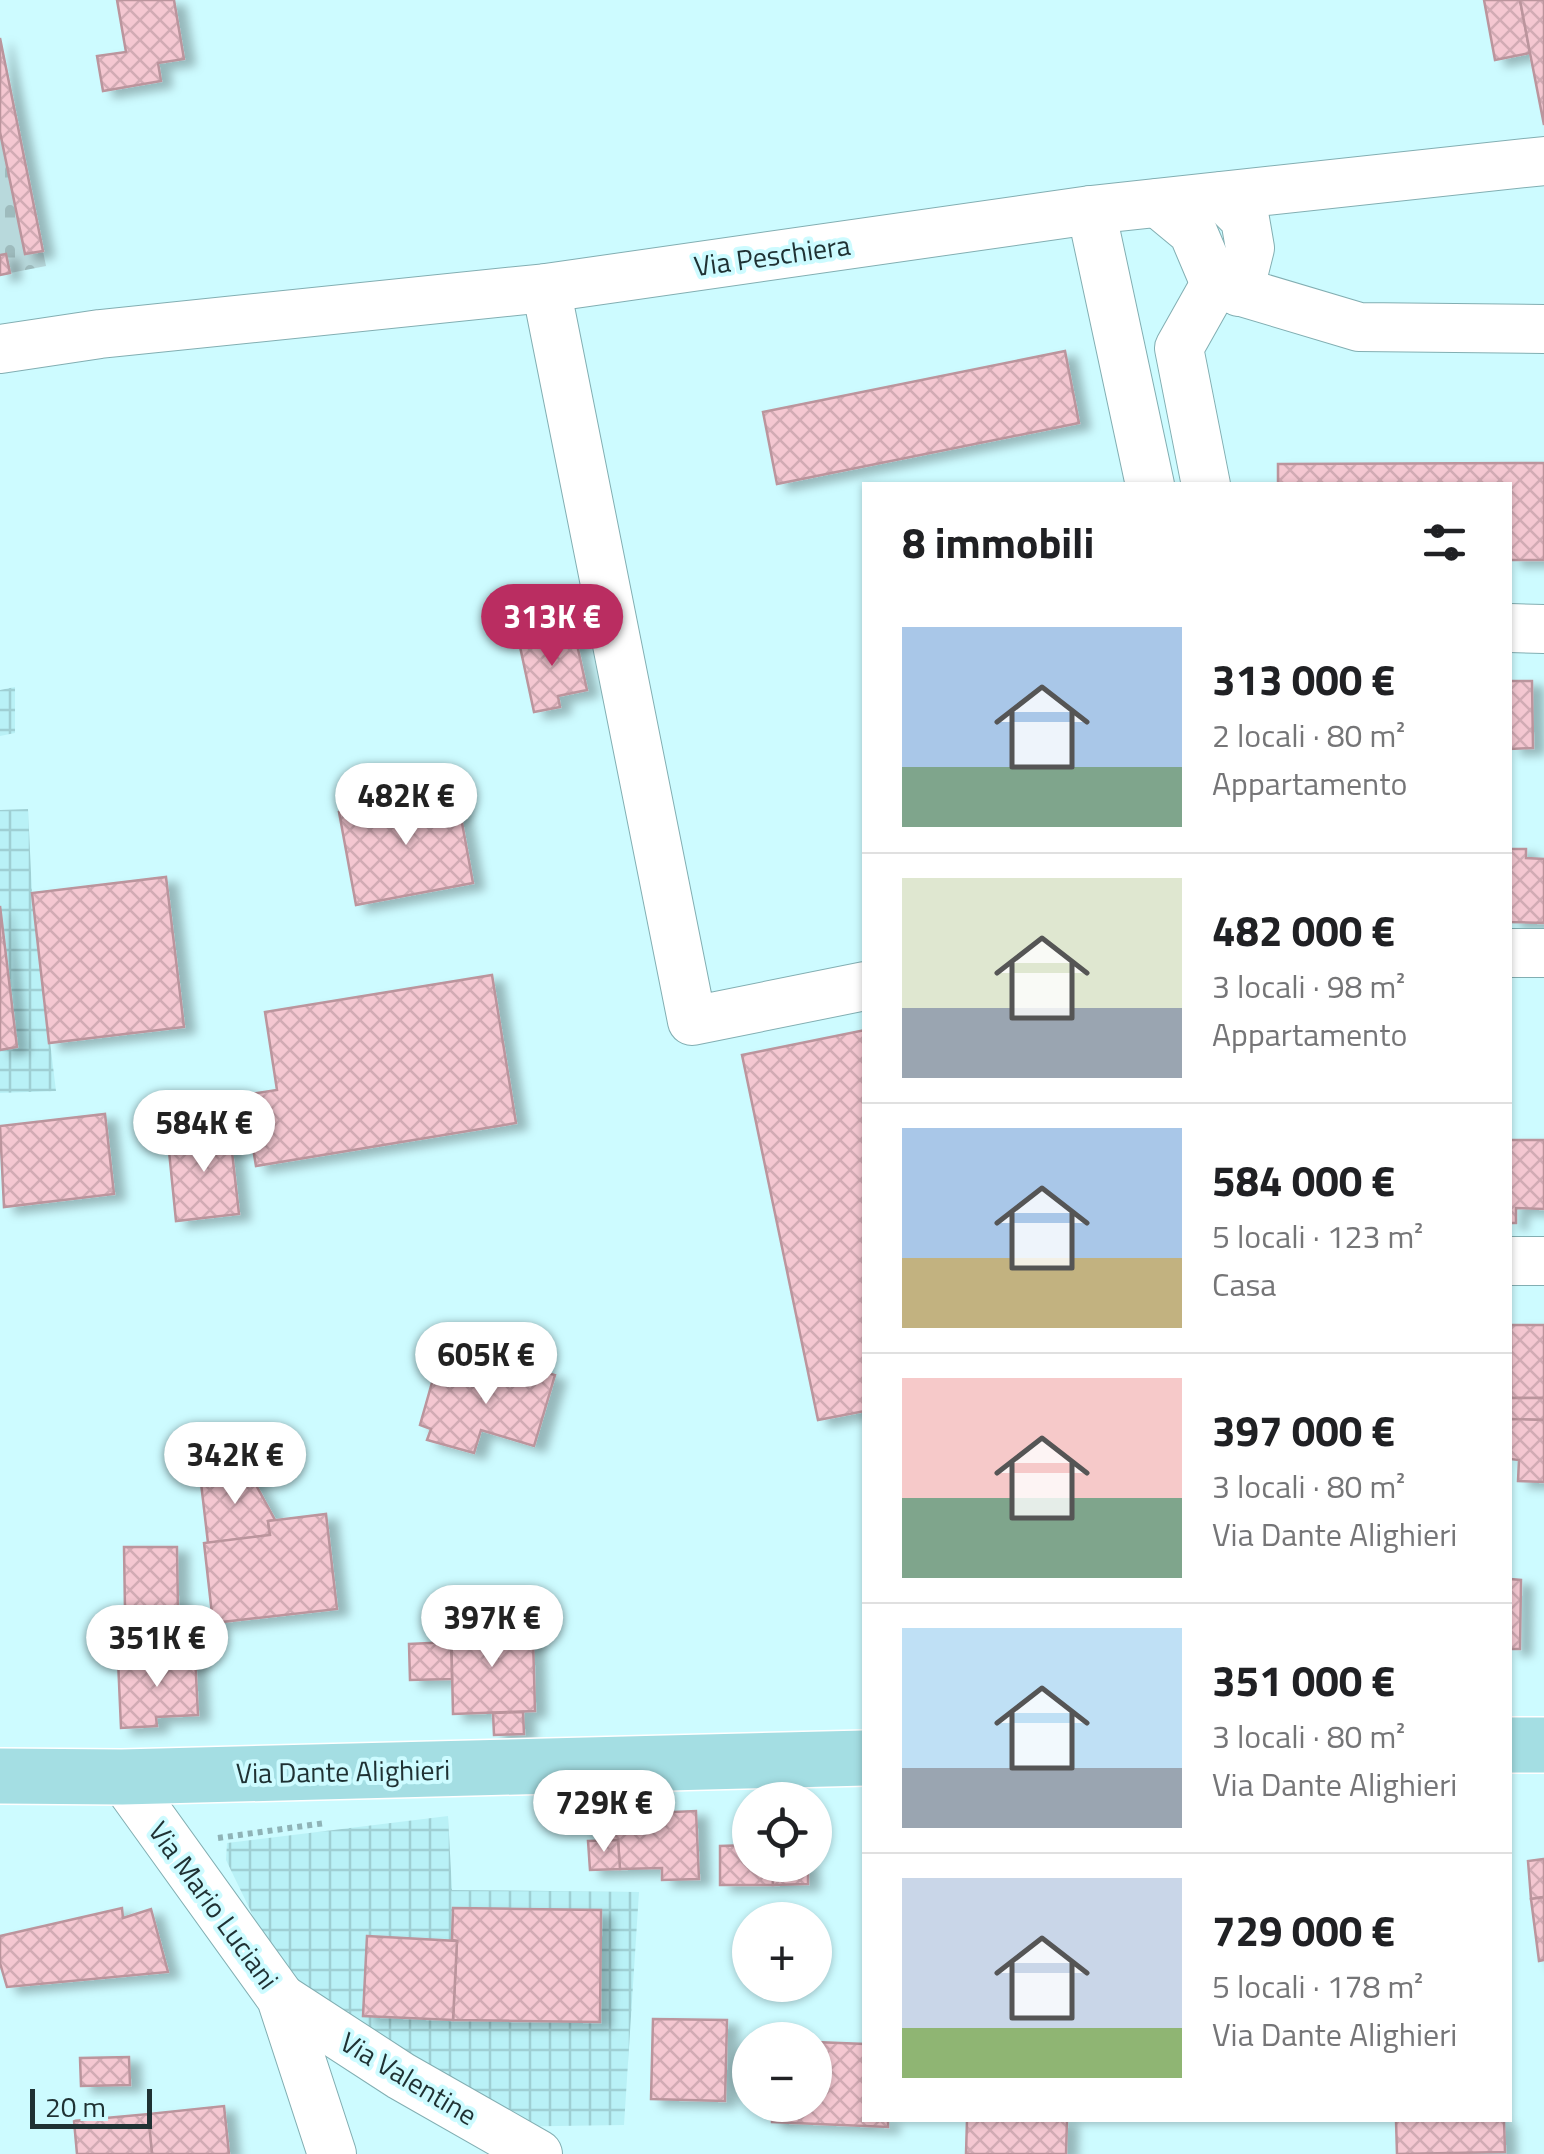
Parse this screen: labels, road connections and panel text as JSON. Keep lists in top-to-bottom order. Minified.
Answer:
{"streets":{"main road":["Via Dante Alighieri"],"street":["Via Peschiera","Via Mario Luciani","Via Valentine"]},"crossings":[["Via Dante Alighieri","Via Mario Luciani"],["Via Mario Luciani","Via Valentine"]],"scale_bar":"20 m","page":{"heading":"8 immobili","price":["313K €","482K €","584K €","605K €","342K €","397K €","351K €","729K €"],"list":[{"name":"313 000 €","note":"2 locali · 80 m² · Appartamento"},{"name":"482 000 €","note":"3 locali · 98 m² · Appartamento"},{"name":"584 000 €","note":"5 locali · 123 m² · Casa"},{"name":"397 000 €","note":"3 locali · 80 m² · Via Dante Alighieri"},{"name":"351 000 €","note":"3 locali · 80 m² · Via Dante Alighieri"},{"name":"729 000 €","note":"5 locali · 178 m² · Via Dante Alighieri"}],"map_buttons":["+","−"],"scale":"20 m"}}
